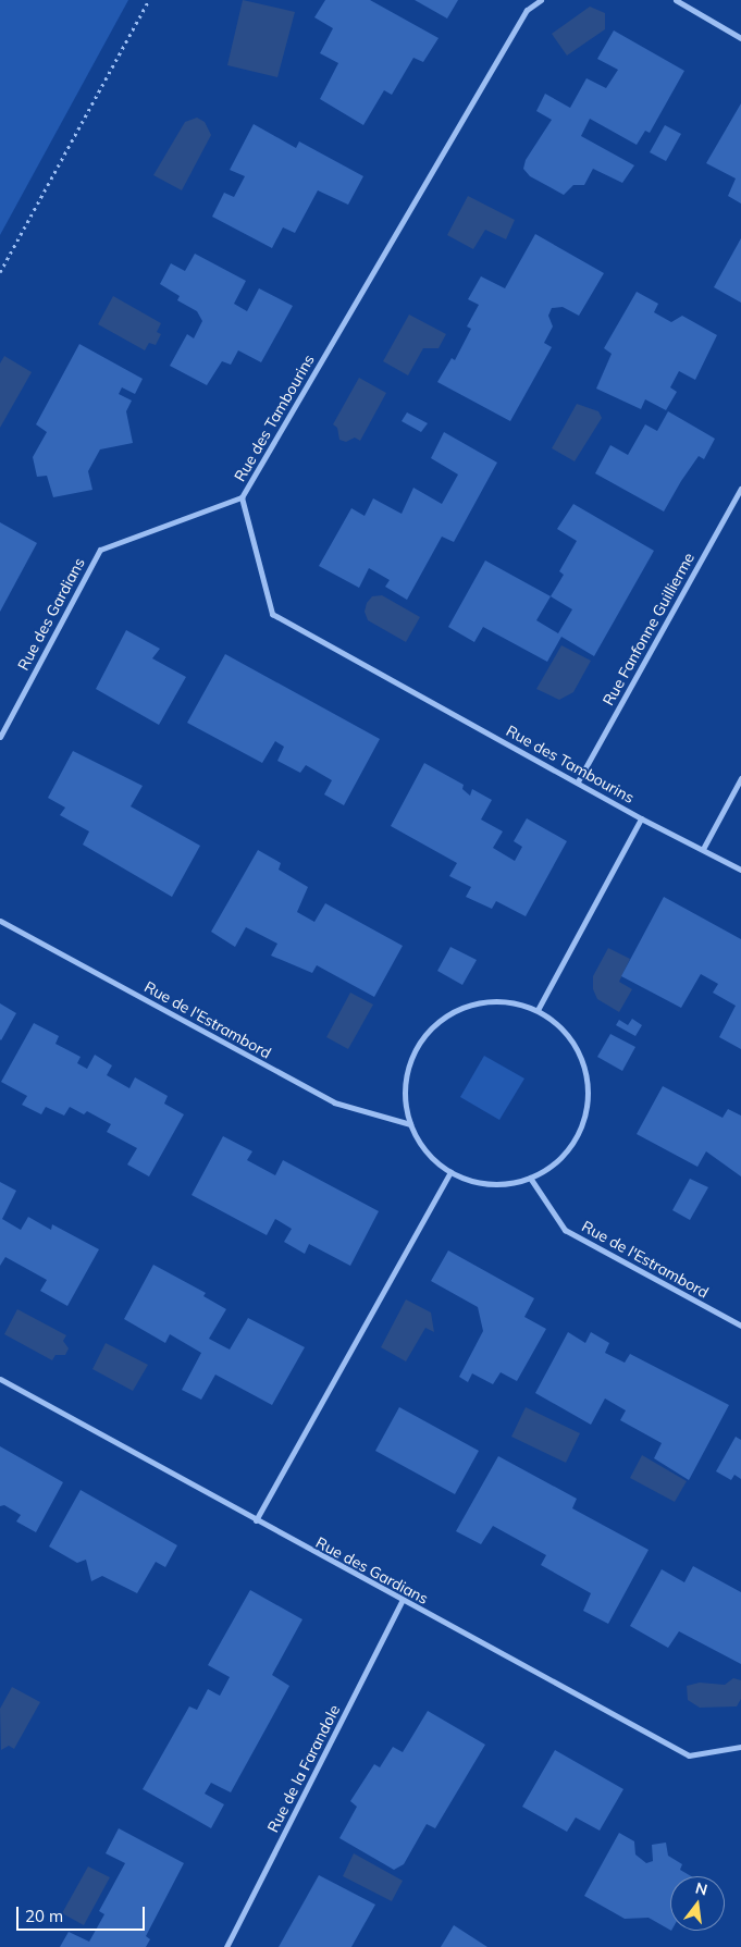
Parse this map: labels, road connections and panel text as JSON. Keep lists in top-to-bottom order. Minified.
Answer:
{"streets":{"street":["Rue des Tambourins","Rue des Gardians","Rue Fanfonne Guillierme","Rue de l'Estrambord","Rue de la Farandole"]},"crossings":[["Rue des Tambourins","Rue des Gardians"],["Rue des Tambourins","Rue Fanfonne Guillierme"],["Rue des Gardians","Rue de la Farandole"]],"scale_bar":"20 m","north":"top"}
